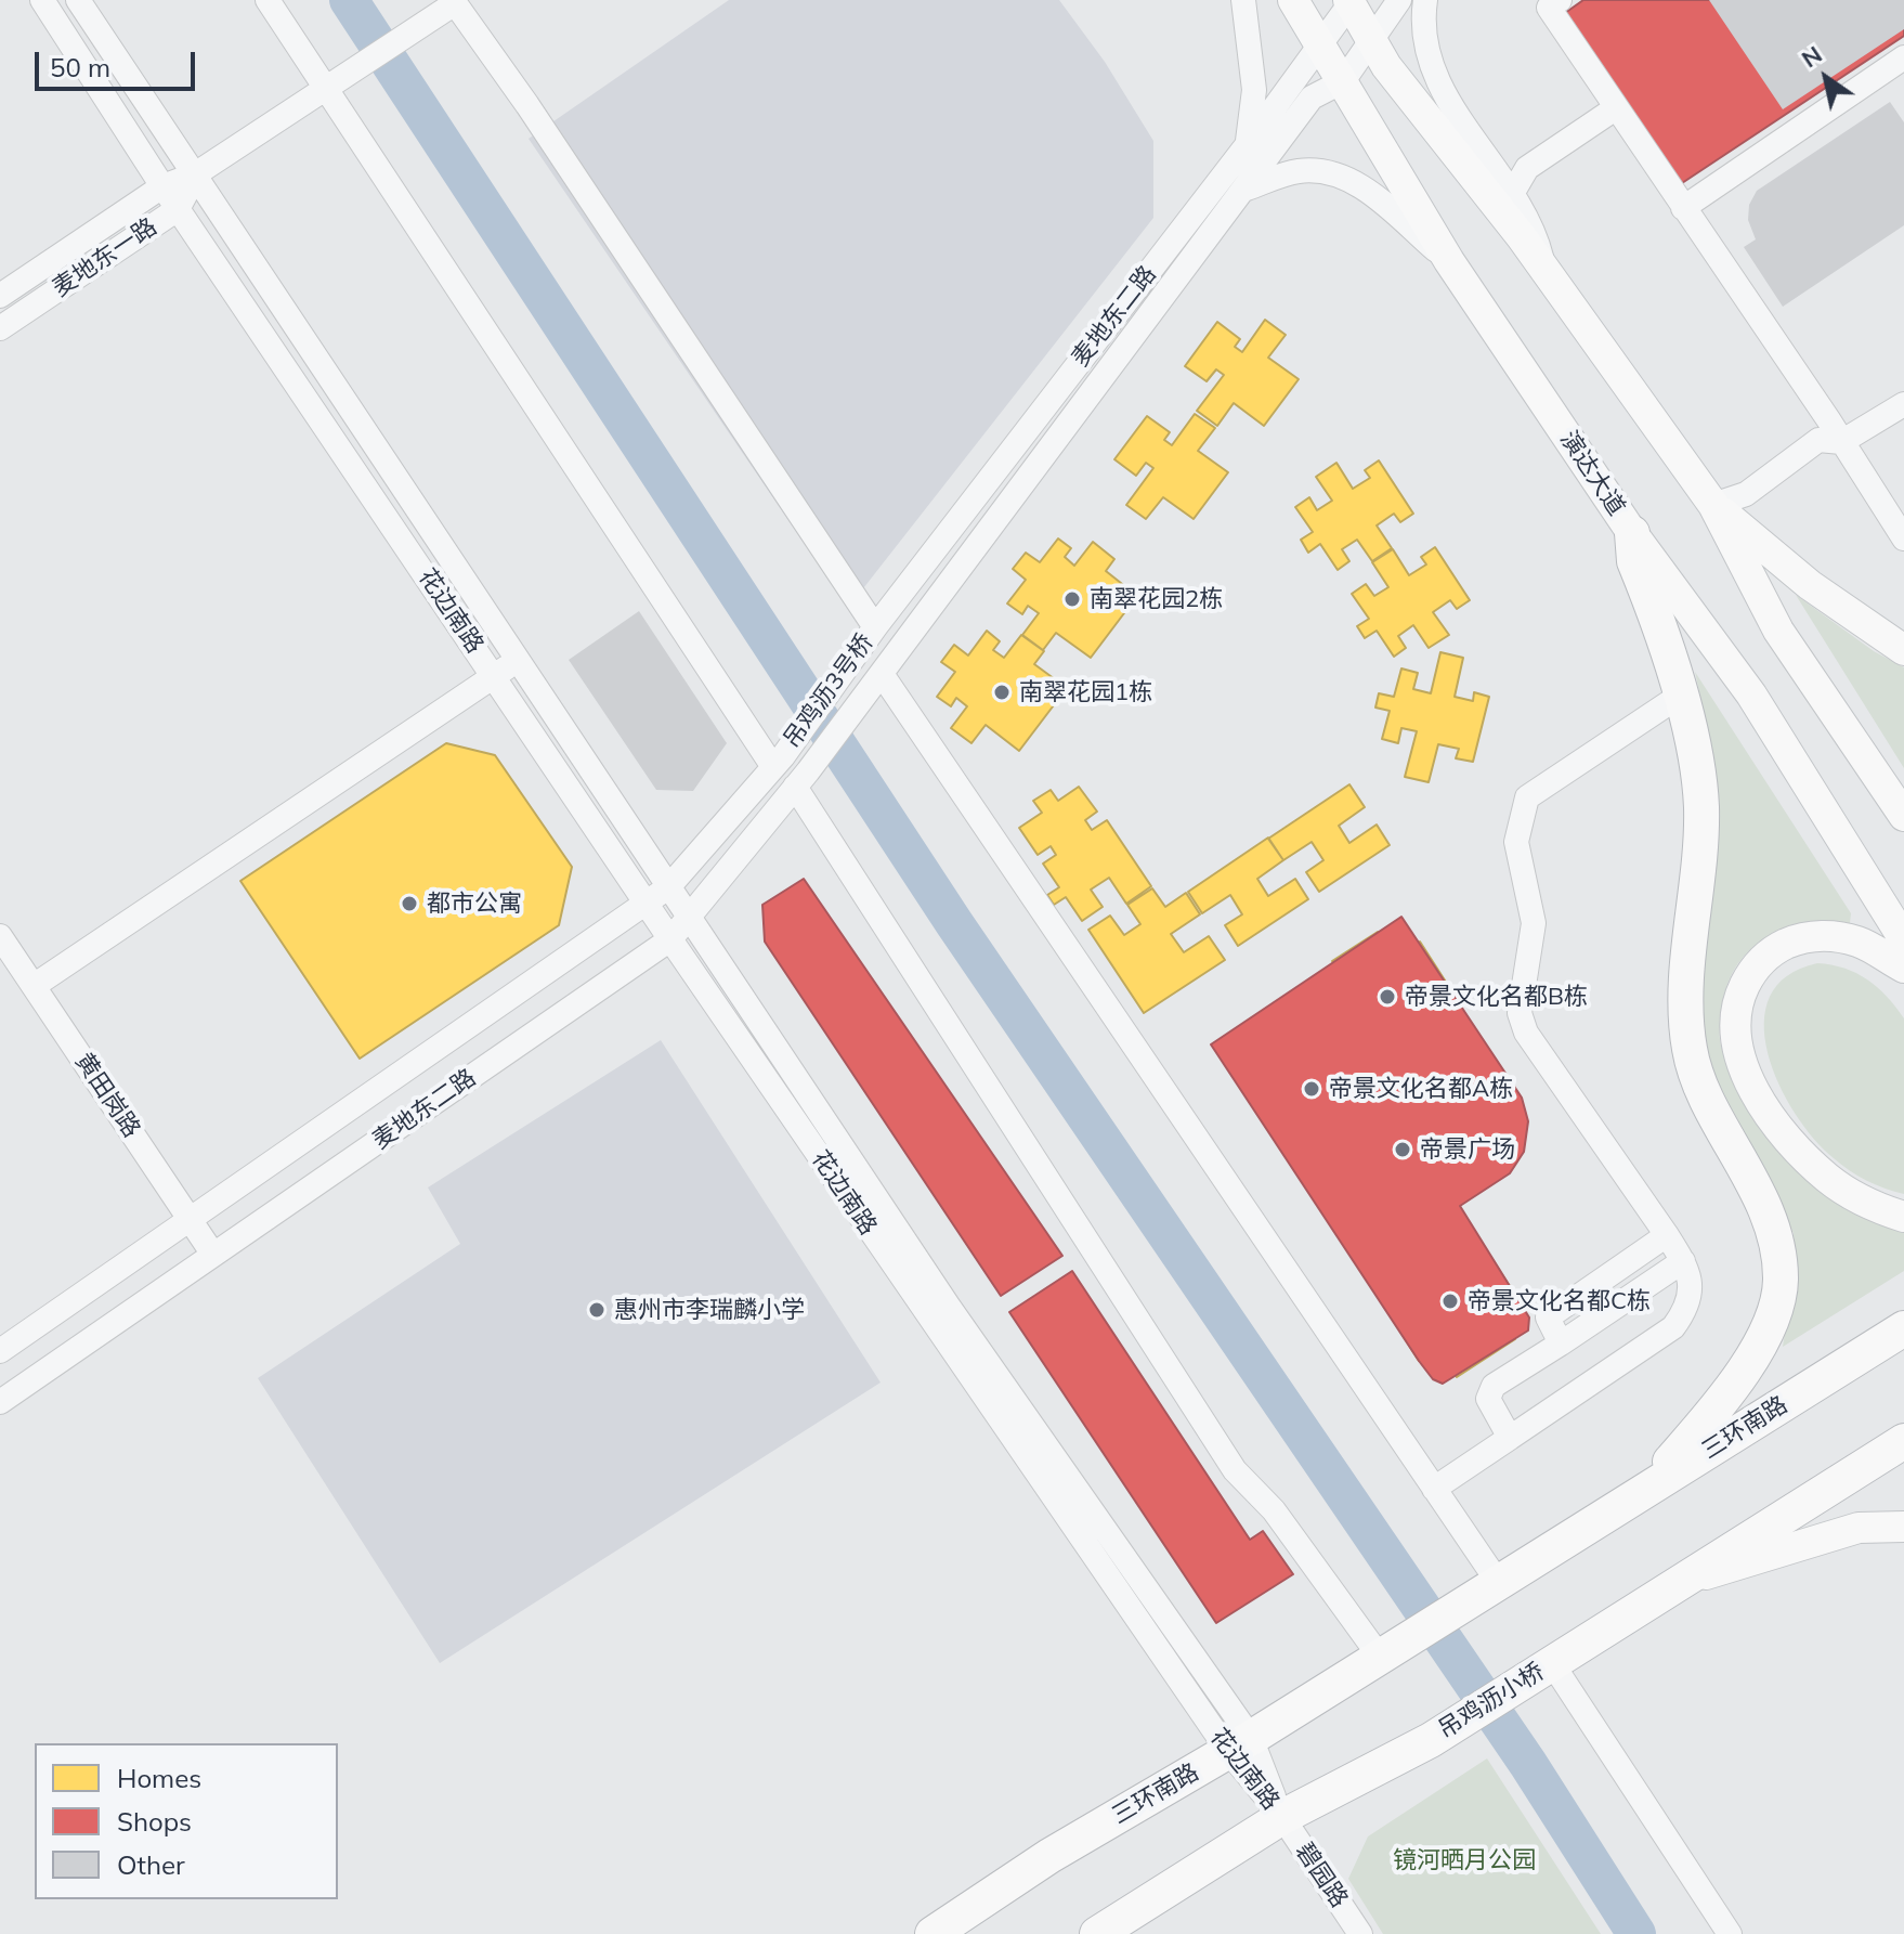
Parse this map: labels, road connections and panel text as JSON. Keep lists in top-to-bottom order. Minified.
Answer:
{"streets":{"highway":["三环南路","吊鸡沥小桥"],"main road":["演达大道"],"street":["麦地东一路","麦地东二路","花边南路","吊鸡沥3号桥","黄田岗路","碧园路"]},"crossings":[["麦地东一路","花边南路"],["麦地东二路","演达大道"],["麦地东二路","花边南路"],["麦地东二路","吊鸡沥3号桥"],["麦地东二路","黄田岗路"],["花边南路","三环南路"],["花边南路","吊鸡沥小桥"],["花边南路","碧园路"],["吊鸡沥小桥","碧园路"]],"parks":["镜河晒月公园"],"places":["南翠花园2栋","南翠花园1栋","都市公寓","帝景文化名都B栋","帝景文化名都A栋","帝景广场","帝景文化名都C栋","惠州市李瑞麟小学"],"legend":["Homes","Shops","Other"],"scale_bar":"50 m","north":"top left"}
